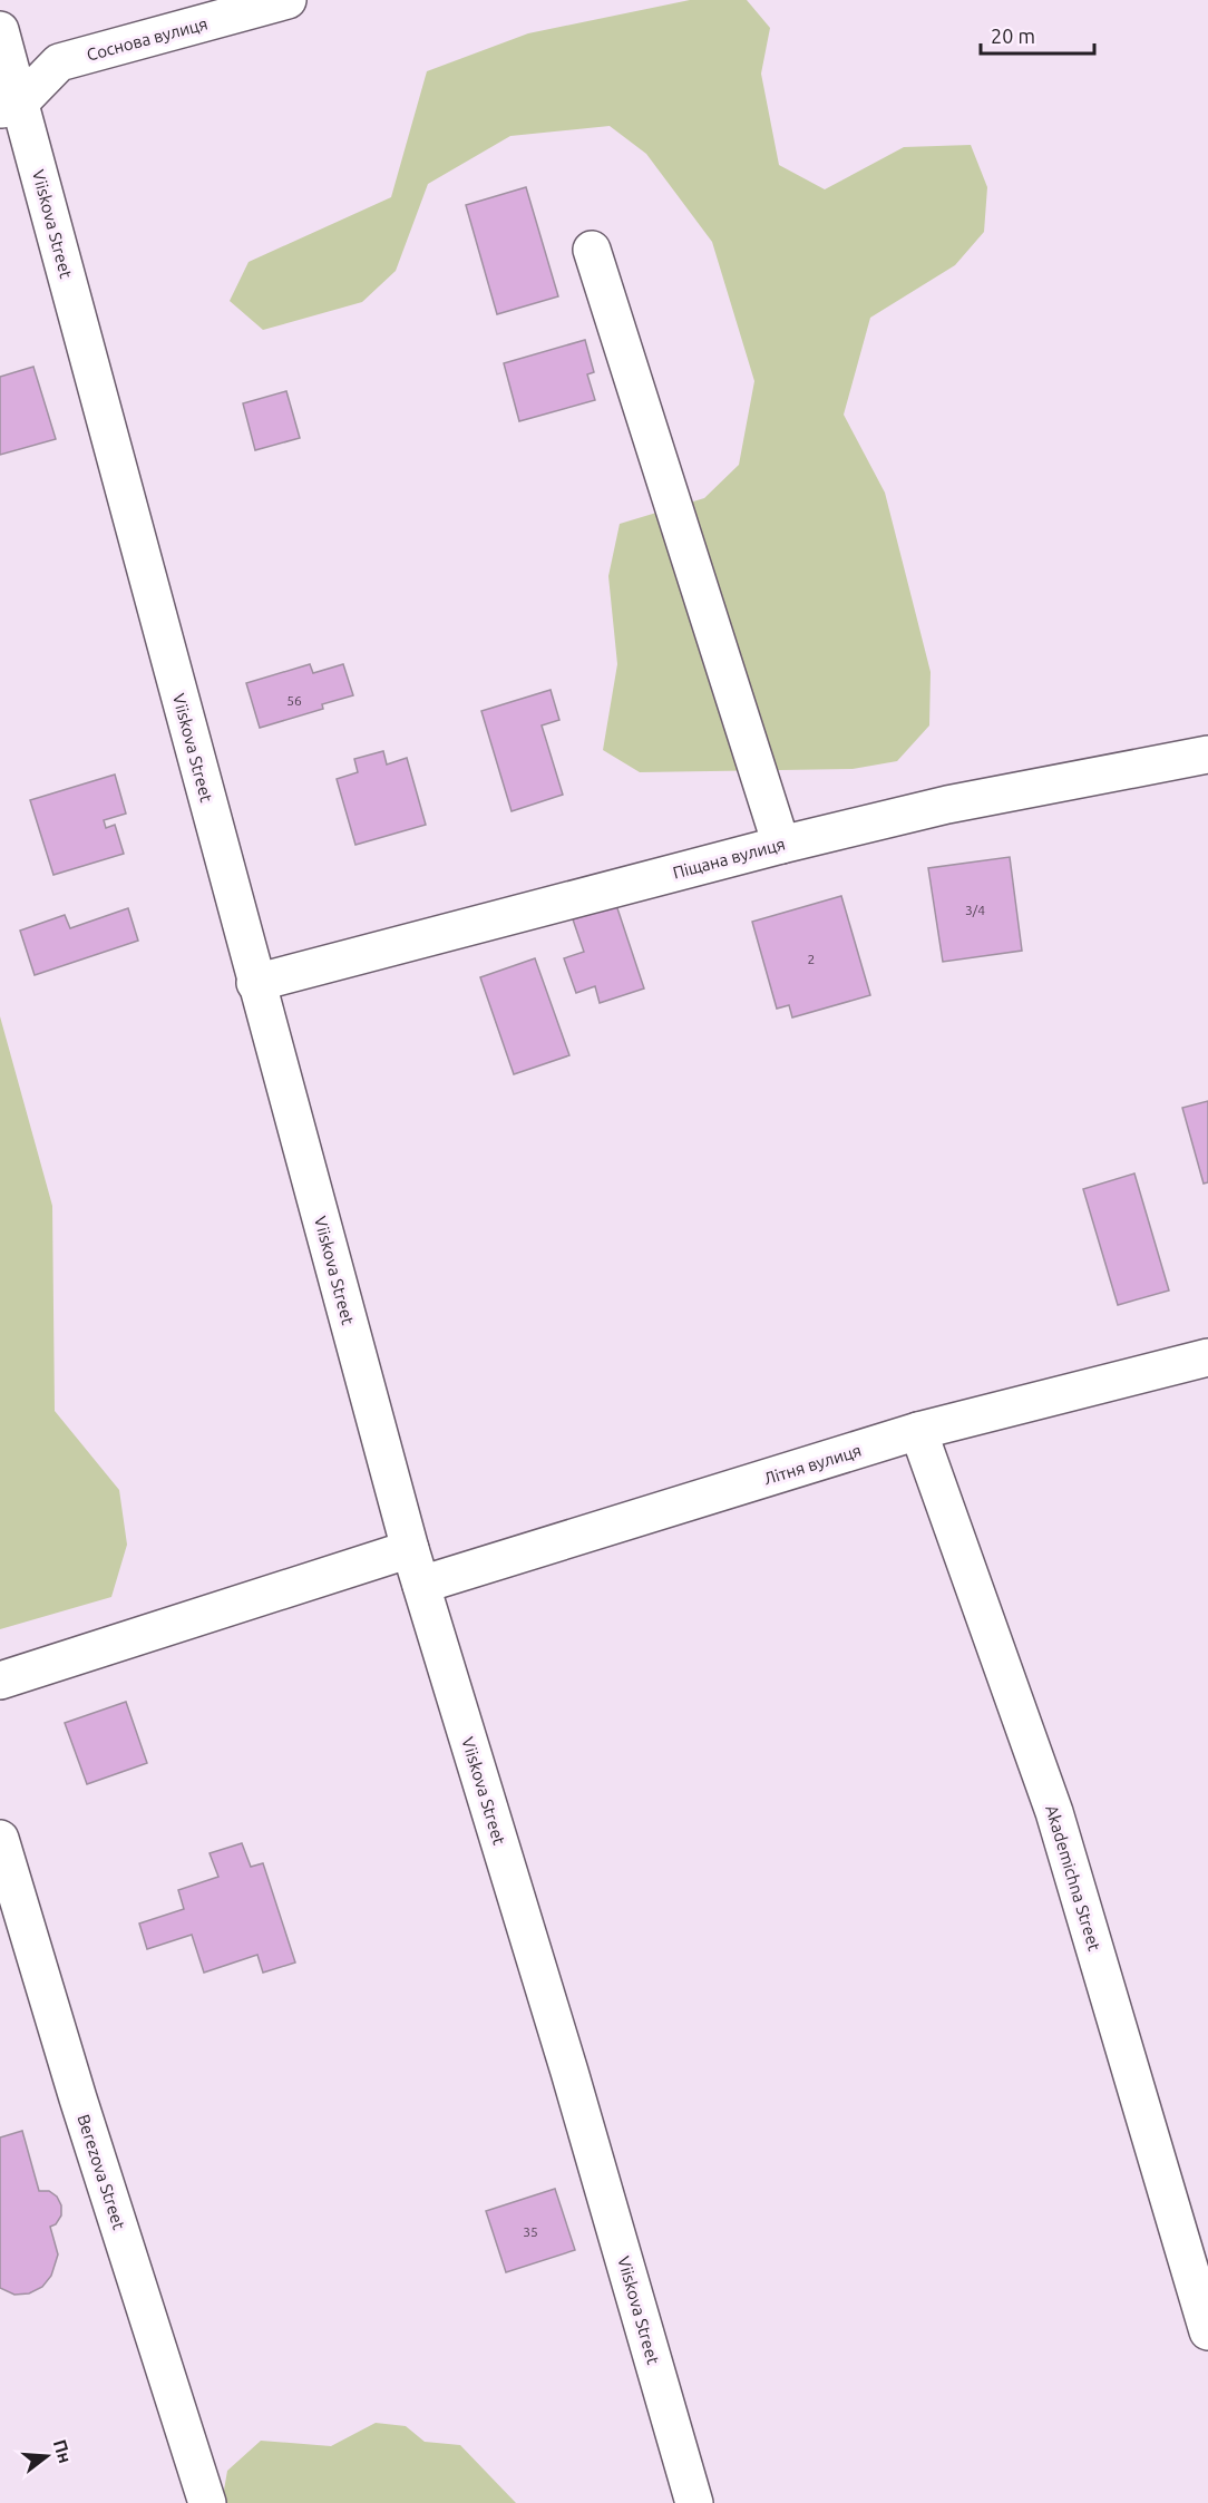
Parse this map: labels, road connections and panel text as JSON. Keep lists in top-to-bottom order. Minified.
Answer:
{"streets":{"street":["Соснова вулиця","Viiskova Street","Піщана вулиця","Літня вулиця","Akademichna Street","Berezova Street"]},"crossings":[["Соснова вулиця","Viiskova Street"],["Viiskova Street","Піщана вулиця"],["Viiskova Street","Літня вулиця"],["Літня вулиця","Akademichna Street"]],"house_numbers":["56","3/4","2","35"],"scale_bar":"20 m","north":"right"}
